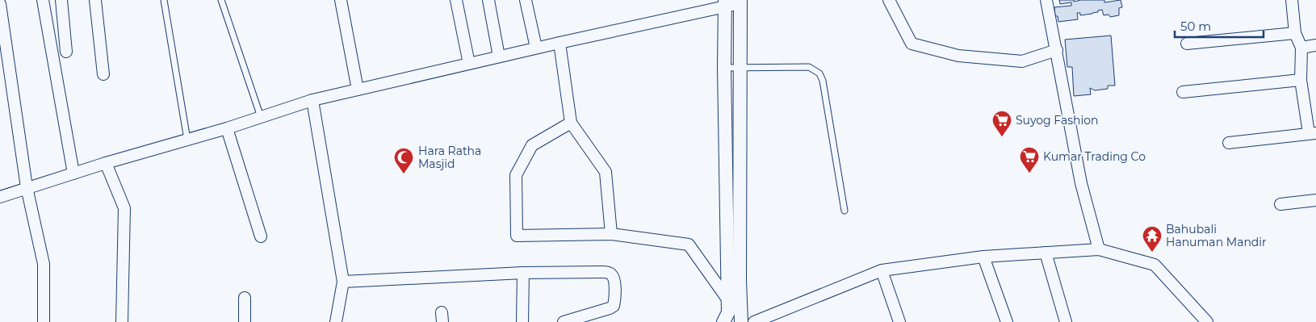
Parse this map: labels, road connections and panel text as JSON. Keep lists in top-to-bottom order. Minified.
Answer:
{"places":{"supermarket":["Suyog Fashion","Kumar Trading Co"],"mosque":["Hara Ratha Masjid"],"temple":["Bahubali Hanuman Mandir"]},"scale_bar":"50 m"}
